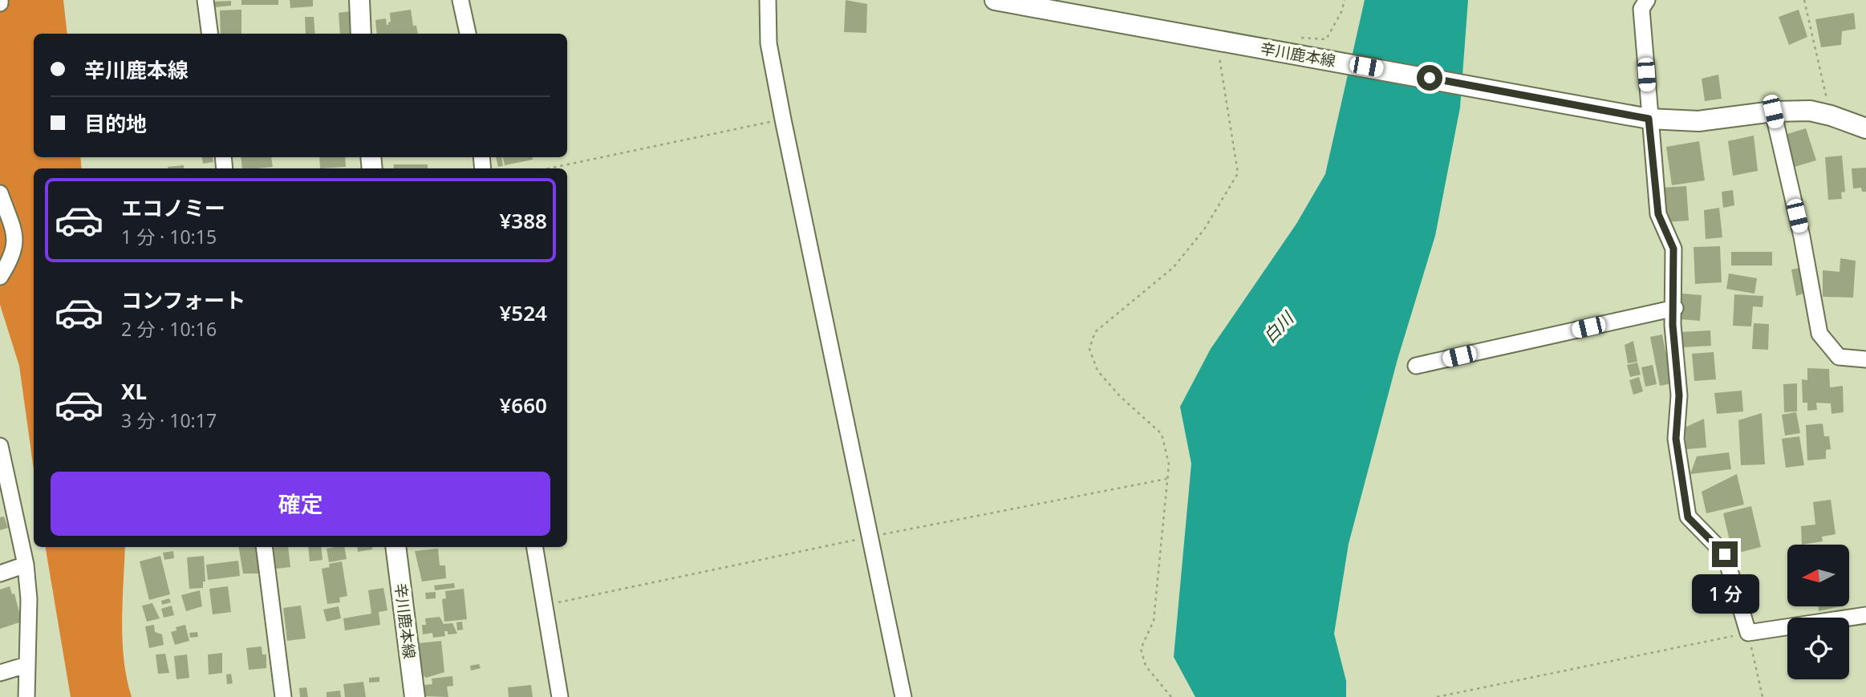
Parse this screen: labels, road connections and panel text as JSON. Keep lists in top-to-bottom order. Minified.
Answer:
{"streets":{"main road":["辛川鹿本線"]},"water":["白川"],"north":"left","page":{"banner":["辛川鹿本線","目的地"],"list":[{"name":"エコノミー","note":"1 分 · 10:15","value":"¥388"},{"name":"コンフォート","note":"2 分 · 10:16","value":"¥524"},{"name":"XL","note":"3 分 · 10:17","value":"¥660"}],"buttons":"確定","bubble":"1 分"}}
